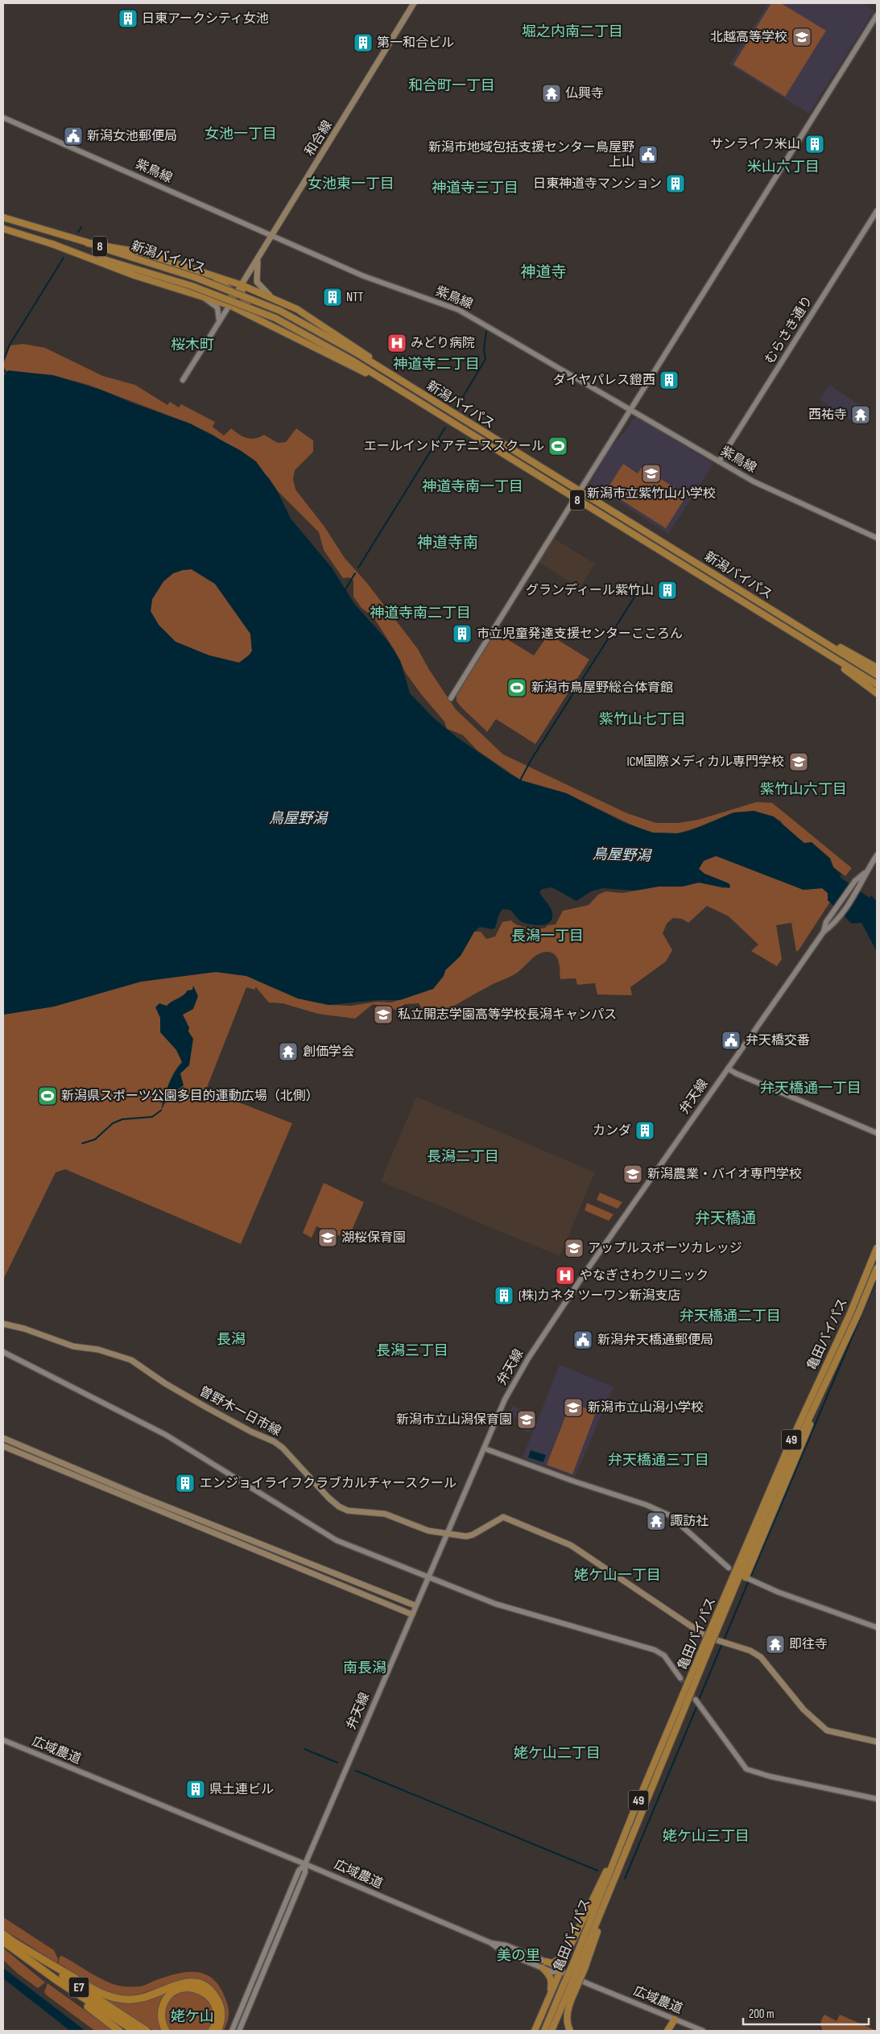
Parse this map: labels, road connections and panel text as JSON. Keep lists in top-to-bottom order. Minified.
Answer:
{"streets":{"highway":["8","新潟バイパス","亀田バイパス","49","E7"],"main road":["和合線","曽野木一日市線"],"street":["紫鳥線","むらさき通り","弁天線","広域農道"]},"crossings":[["和合線","紫鳥線"],["紫鳥線","むらさき通り"],["弁天線","曽野木一日市線"],["弁天線","広域農道"],["亀田バイパス","曽野木一日市線"]],"districts":["堀之内南二丁目","和合町一丁目","女池一丁目","米山六丁目","女池東一丁目","神道寺三丁目","神道寺","桜木町","神道寺二丁目","神道寺南一丁目","神道寺南","神道寺南二丁目","紫竹山七丁目","紫竹山六丁目","長潟一丁目","弁天橋通一丁目","長潟二丁目","弁天橋通","弁天橋通二丁目","長潟","長潟三丁目","弁天橋通三丁目","姥ケ山一丁目","南長潟","姥ケ山二丁目","姥ケ山三丁目","美の里","姥ケ山"],"water":["鳥屋野潟"],"places":{"building":["日東アークシティ女池","第一和合ビル","サンライフ米山","日東神道寺マンション","NTT","ダイヤパレス鐙西","グランディール紫竹山","市立児童発達支援センターこころん","カンダ","(株)カネタ ツーワン新潟支店","エンジョイライフクラブカルチャースクール","県土連ビル"],"school or university":["北越高等学校","新潟市立紫竹山小学校","ICM国際メディカル専門学校","私立開志学園高等学校長潟キャンパス","新潟農業・バイオ専門学校","湖桜保育園","アップルスポーツカレッジ","新潟市立山潟小学校","新潟市立山潟保育園"],"temple":["仏興寺","西祐寺","創価学会","諏訪社","即往寺"],"public building":["新潟女池郵便局","新潟市地域包括支援センター鳥屋野 上山","弁天橋交番","新潟弁天橋通郵便局"],"hospital":["みどり病院","やなぎさわクリニック"],"sports":["エールインドアテニススクール","新潟市鳥屋野総合体育館","新潟県スポーツ公園多目的運動広場（北側）"]},"scale_bar":"200 m"}
